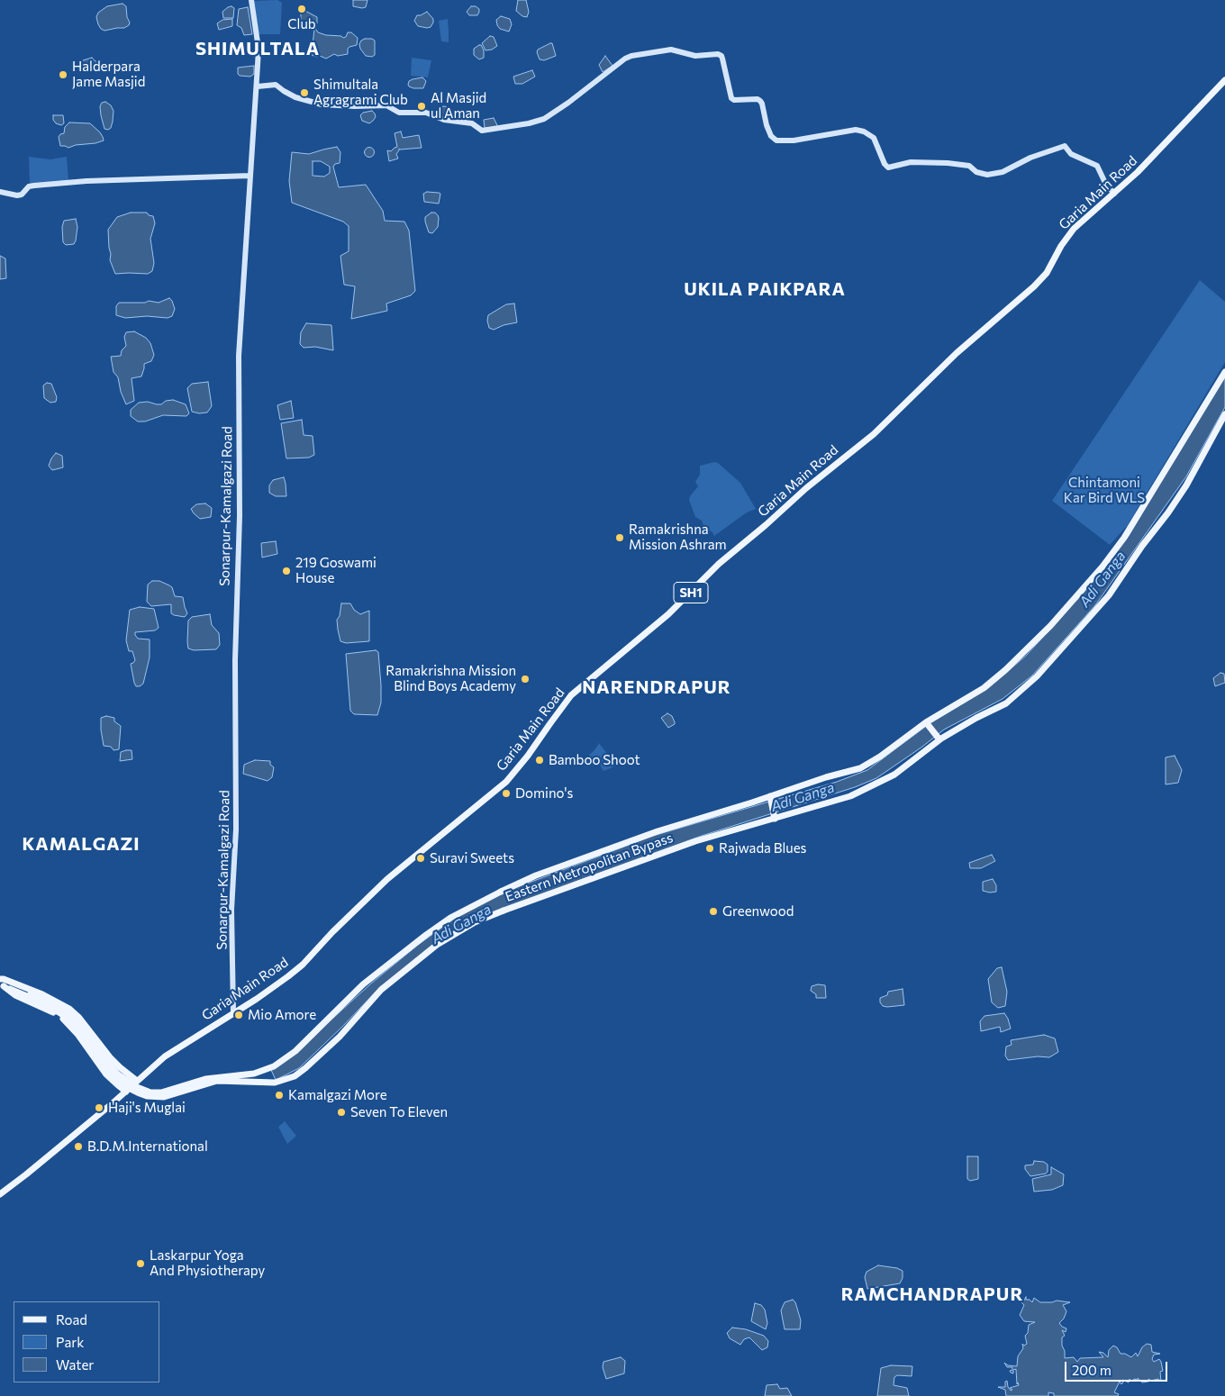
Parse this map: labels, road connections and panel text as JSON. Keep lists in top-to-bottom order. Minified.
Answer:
{"streets":{"main road":["Garia Main Road","SH1","Eastern Metropolitan Bypass"],"street":["Sonarpur-Kamalgazi Road"]},"crossings":[["Garia Main Road","Sonarpur-Kamalgazi Road"]],"districts":["SHIMULTALA","UKILA PAIKPARA","NARENDRAPUR","KAMALGAZI","RAMCHANDRAPUR"],"water":["Adi Ganga"],"parks":["Chintamoni Kar Bird WLS"],"places":["Club","Halderpara Jame Masjid","Shimultala Agragrami Club","Al Masjid ul Aman","Ramakrishna Mission Ashram","219 Goswami House","Ramakrishna Mission Blind Boys Academy","Bamboo Shoot","Domino's","Rajwada Blues","Suravi Sweets","Greenwood","Mio Amore","Kamalgazi More","Haji's Muglai","Seven To Eleven","B.D.M.International","Laskarpur Yoga And Physiotherapy"],"legend":["Road","Park","Water"],"scale_bar":"200 m"}
